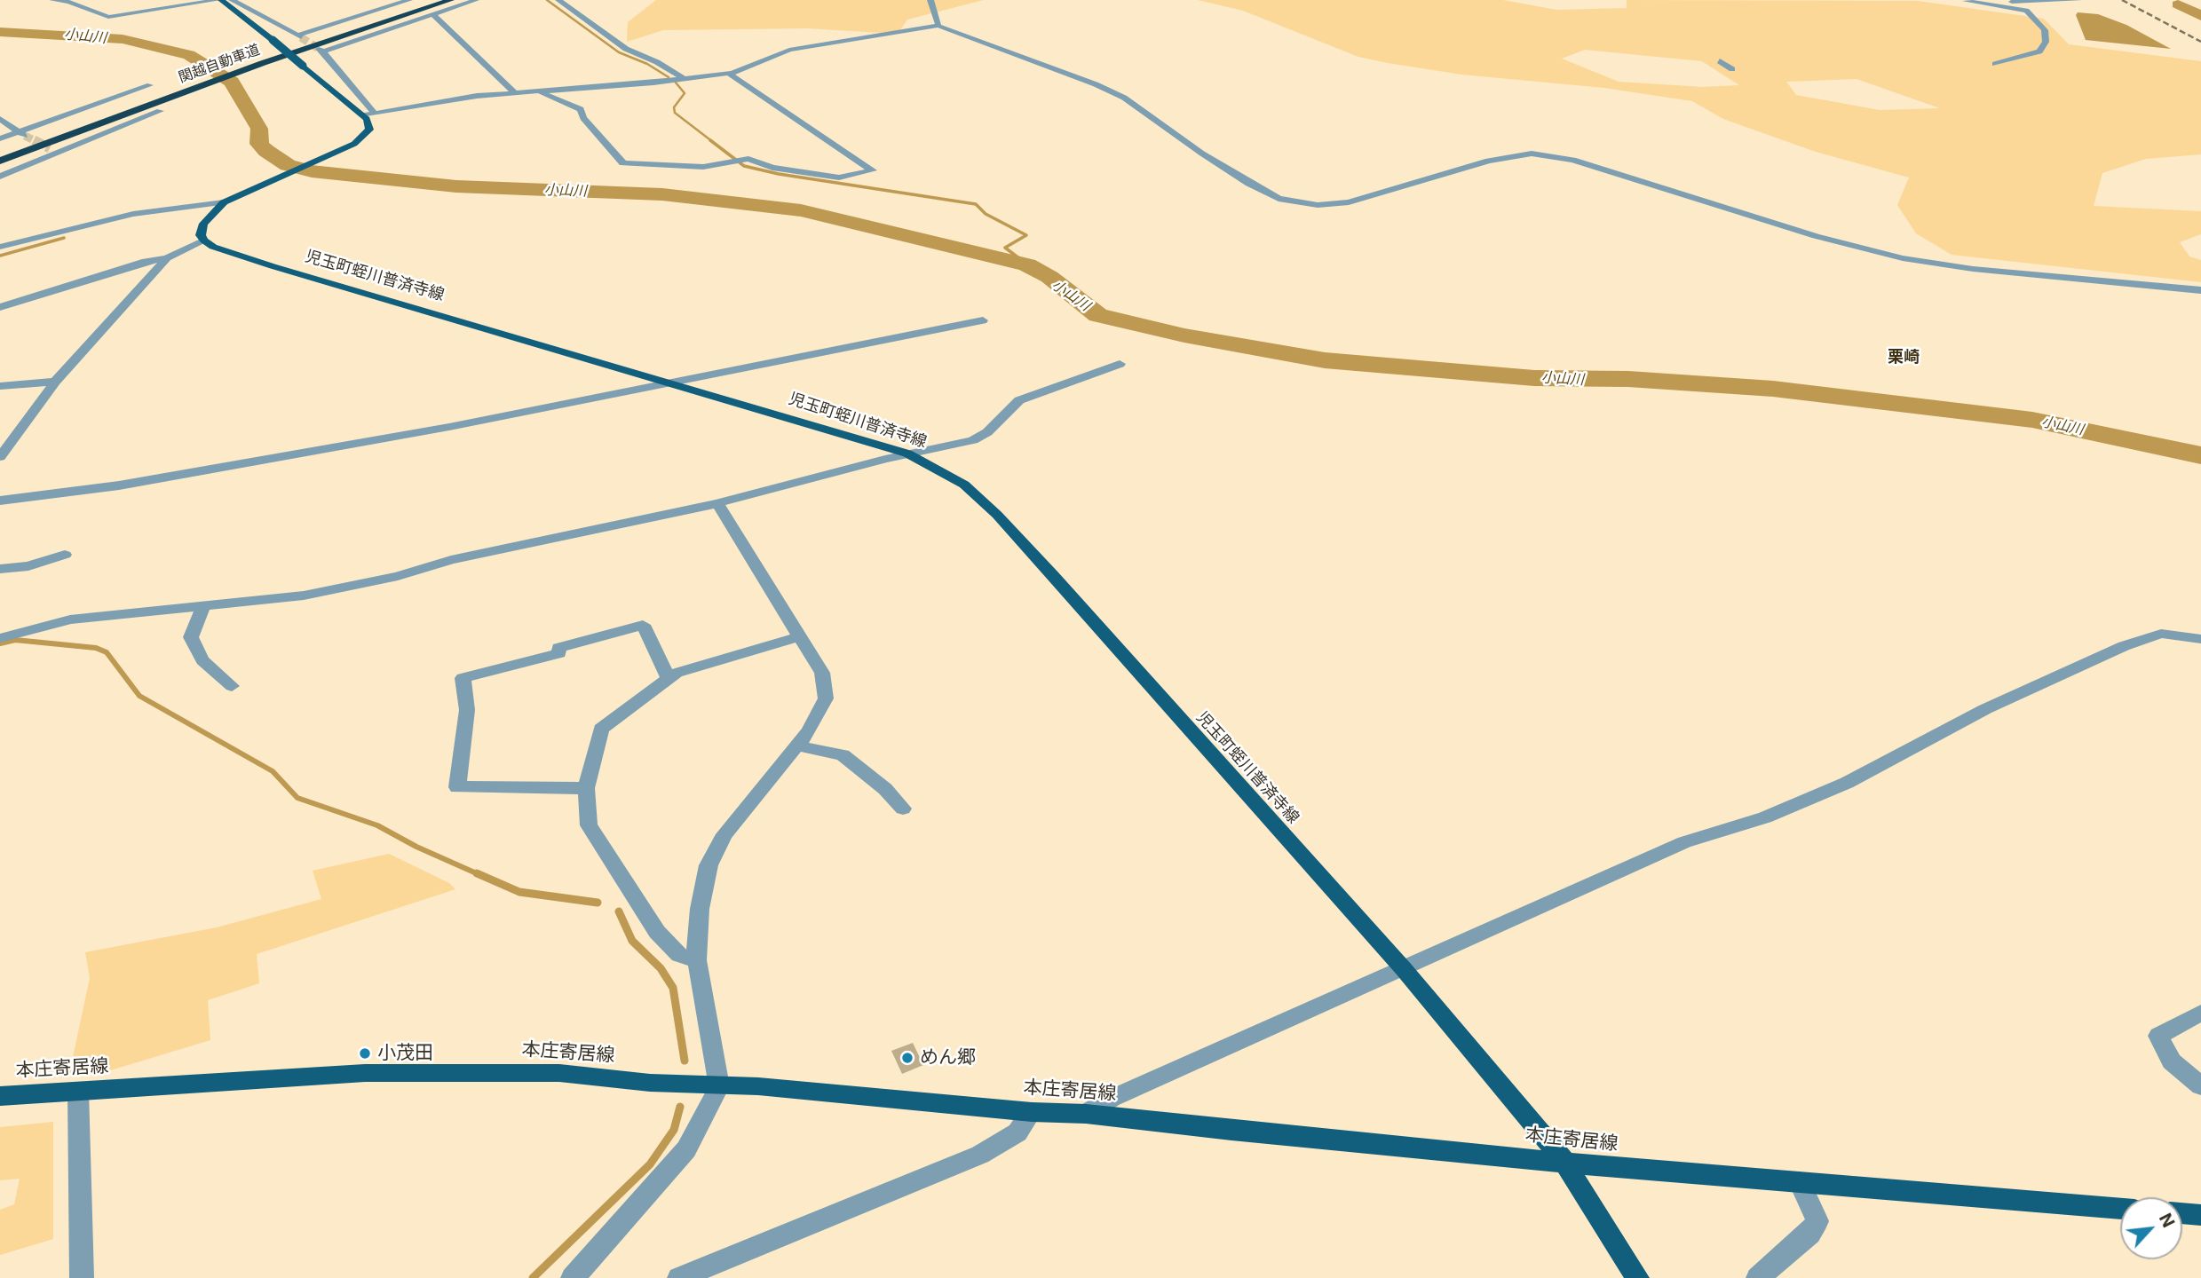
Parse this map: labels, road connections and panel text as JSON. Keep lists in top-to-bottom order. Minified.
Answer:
{"streets":{"highway":["関越自動車道"],"main road":["児玉町蛭川普済寺線","本庄寄居線"]},"crossings":[["児玉町蛭川普済寺線","本庄寄居線"]],"districts":["栗崎"],"water":["小山川"],"places":["小茂田","めん郷"],"north":"top right"}
